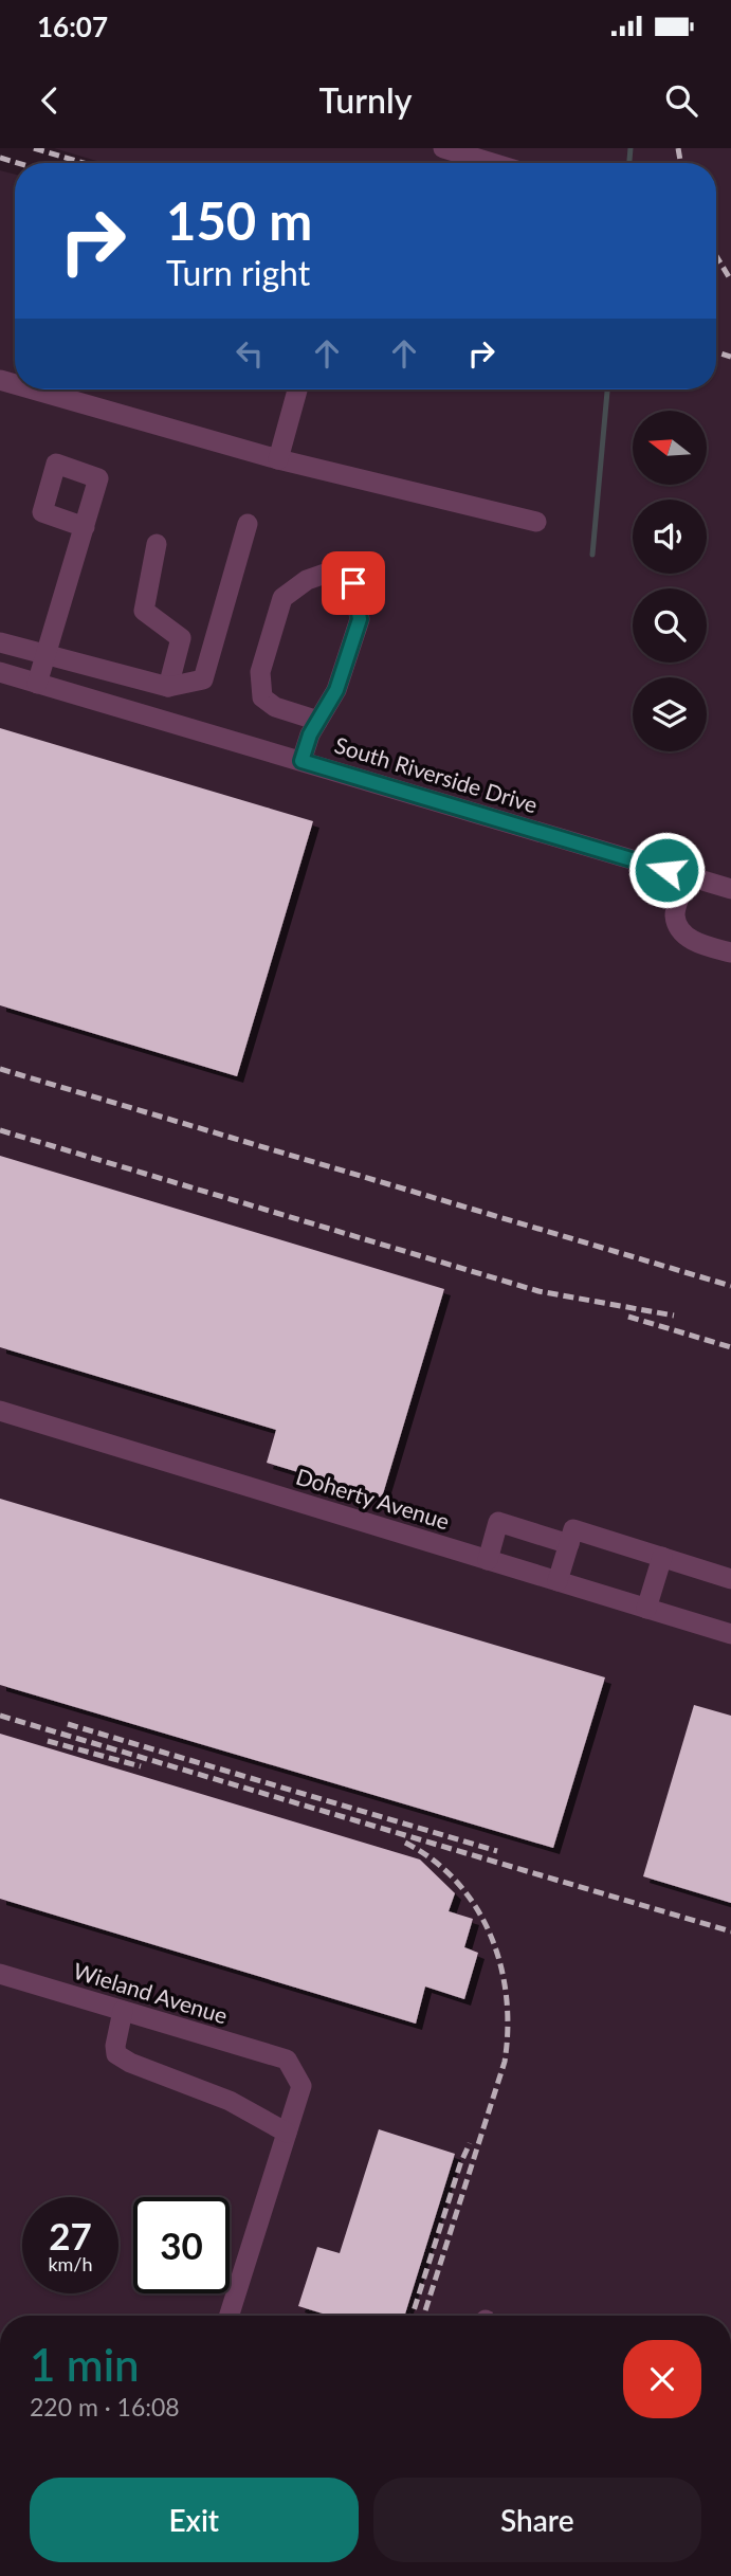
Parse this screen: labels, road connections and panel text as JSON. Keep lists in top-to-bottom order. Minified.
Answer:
{"streets":{"street":["South Riverside Drive","Doherty Avenue","Wieland Avenue"]},"north":"left","page":{"status":"16:07","header":"Turnly","turn":["150 m","Turn right"],"speed":"27 km/h","limit":"30","heading":["1 min","220 m · 16:08"],"buttons":["Exit","Share"]}}
